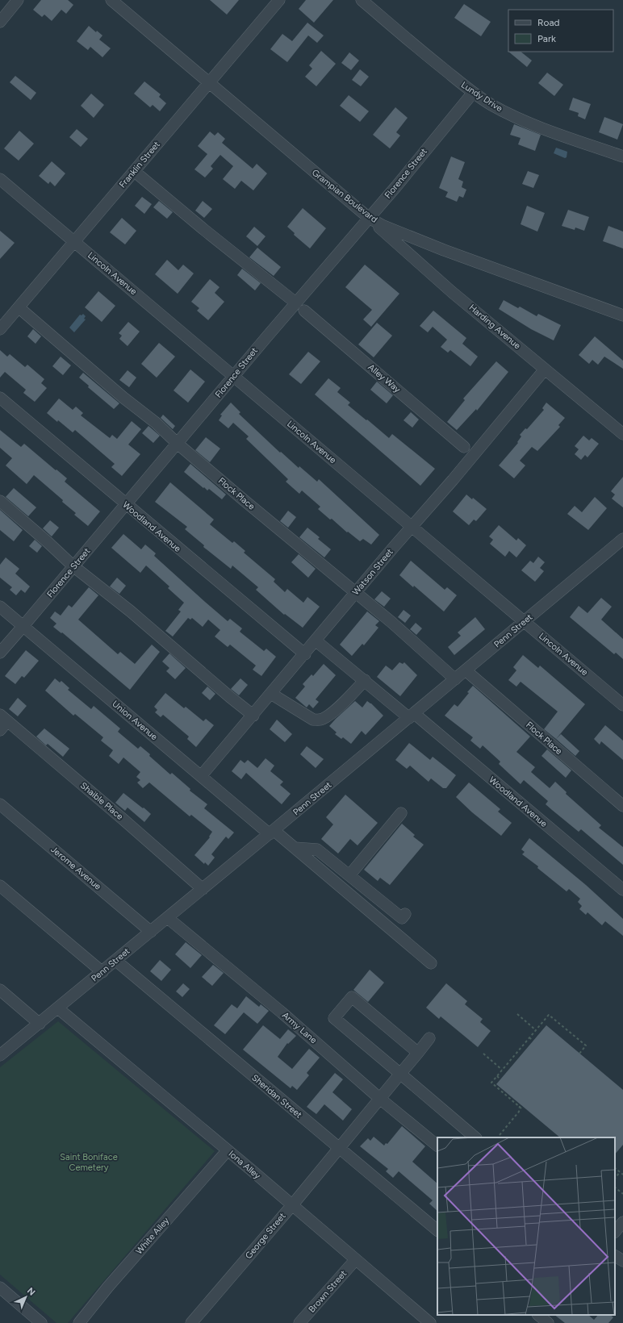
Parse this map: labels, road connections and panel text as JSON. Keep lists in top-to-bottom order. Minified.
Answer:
{"streets":{"street":["Lundy Drive","Franklin Street","Florence Street","Grampian Boulevard","Lincoln Avenue","Harding Avenue","Alley Way","Flock Place","Woodland Avenue","Watson Street","Penn Street","Union Avenue","Shaible Place","Jerome Avenue","Army Lane","Sheridan Street","Iona Alley","White Alley","George Street","Brown Street"]},"crossings":[["Lundy Drive","Florence Street"],["Franklin Street","Grampian Boulevard"],["Franklin Street","Lincoln Avenue"],["Franklin Street","Alley Way"],["Franklin Street","Flock Place"],["Florence Street","Grampian Boulevard"],["Florence Street","Lincoln Avenue"],["Florence Street","Harding Avenue"],["Florence Street","Alley Way"],["Florence Street","Flock Place"],["Florence Street","Woodland Avenue"],["Florence Street","Union Avenue"],["Grampian Boulevard","Harding Avenue"],["Lincoln Avenue","Watson Street"],["Lincoln Avenue","Penn Street"],["Harding Avenue","Watson Street"],["Flock Place","Watson Street"],["Flock Place","Penn Street"],["Woodland Avenue","Watson Street"],["Woodland Avenue","Penn Street"],["Watson Street","Union Avenue"],["Penn Street","Union Avenue"],["Penn Street","Shaible Place"],["Penn Street","Jerome Avenue"],["Penn Street","Army Lane"],["Penn Street","Sheridan Street"],["Penn Street","Iona Alley"],["Sheridan Street","George Street"],["Iona Alley","White Alley"],["Iona Alley","George Street"],["Iona Alley","Brown Street"]],"parks":["Saint Boniface Cemetery"],"legend":["Road","Park"],"north":"top right"}
